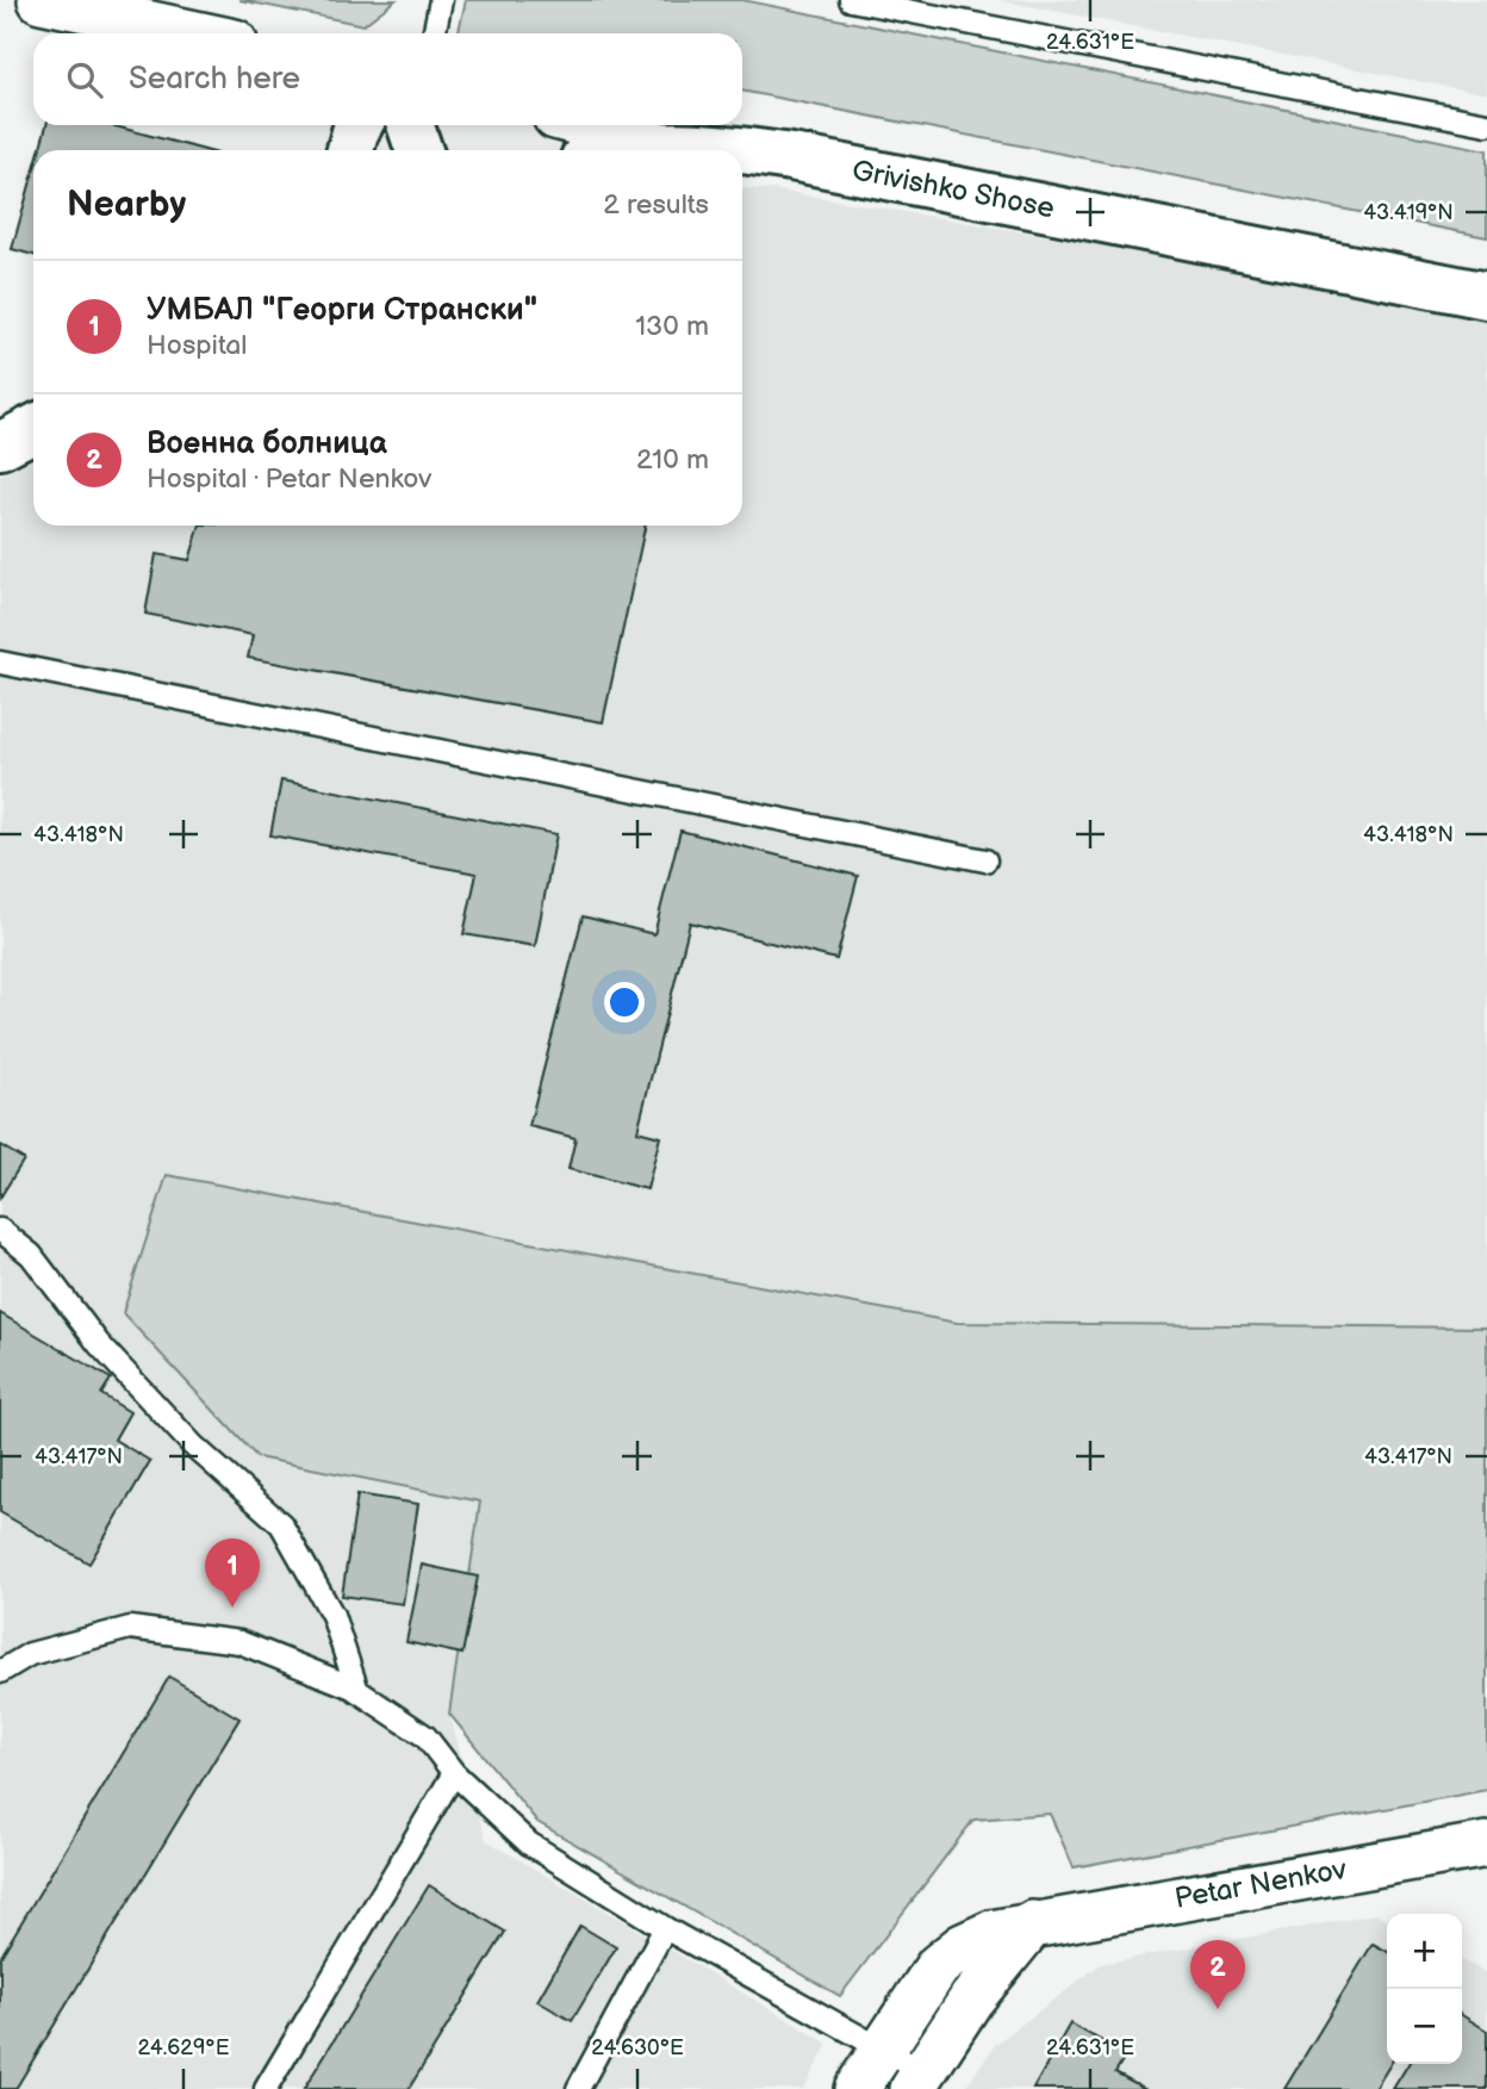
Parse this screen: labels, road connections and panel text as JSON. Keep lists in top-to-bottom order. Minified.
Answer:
{"streets":{"street":["Grivishko Shose","Petar Nenkov"]},"page":{"search":"Search here","heading":["Nearby","2 results"],"list":[{"mark":"1","name":"УМБАЛ \"Георги Странски\"","note":"Hospital","value":"130 m"},{"mark":"2","name":"Военна болница","note":"Hospital · Petar Nenkov","value":"210 m"}],"pins":["1","2"],"map_buttons":["+","−"]},"coordinates":["24.631°E","43.419°N","43.418°N","43.417°N","24.629°E","24.630°E"]}
